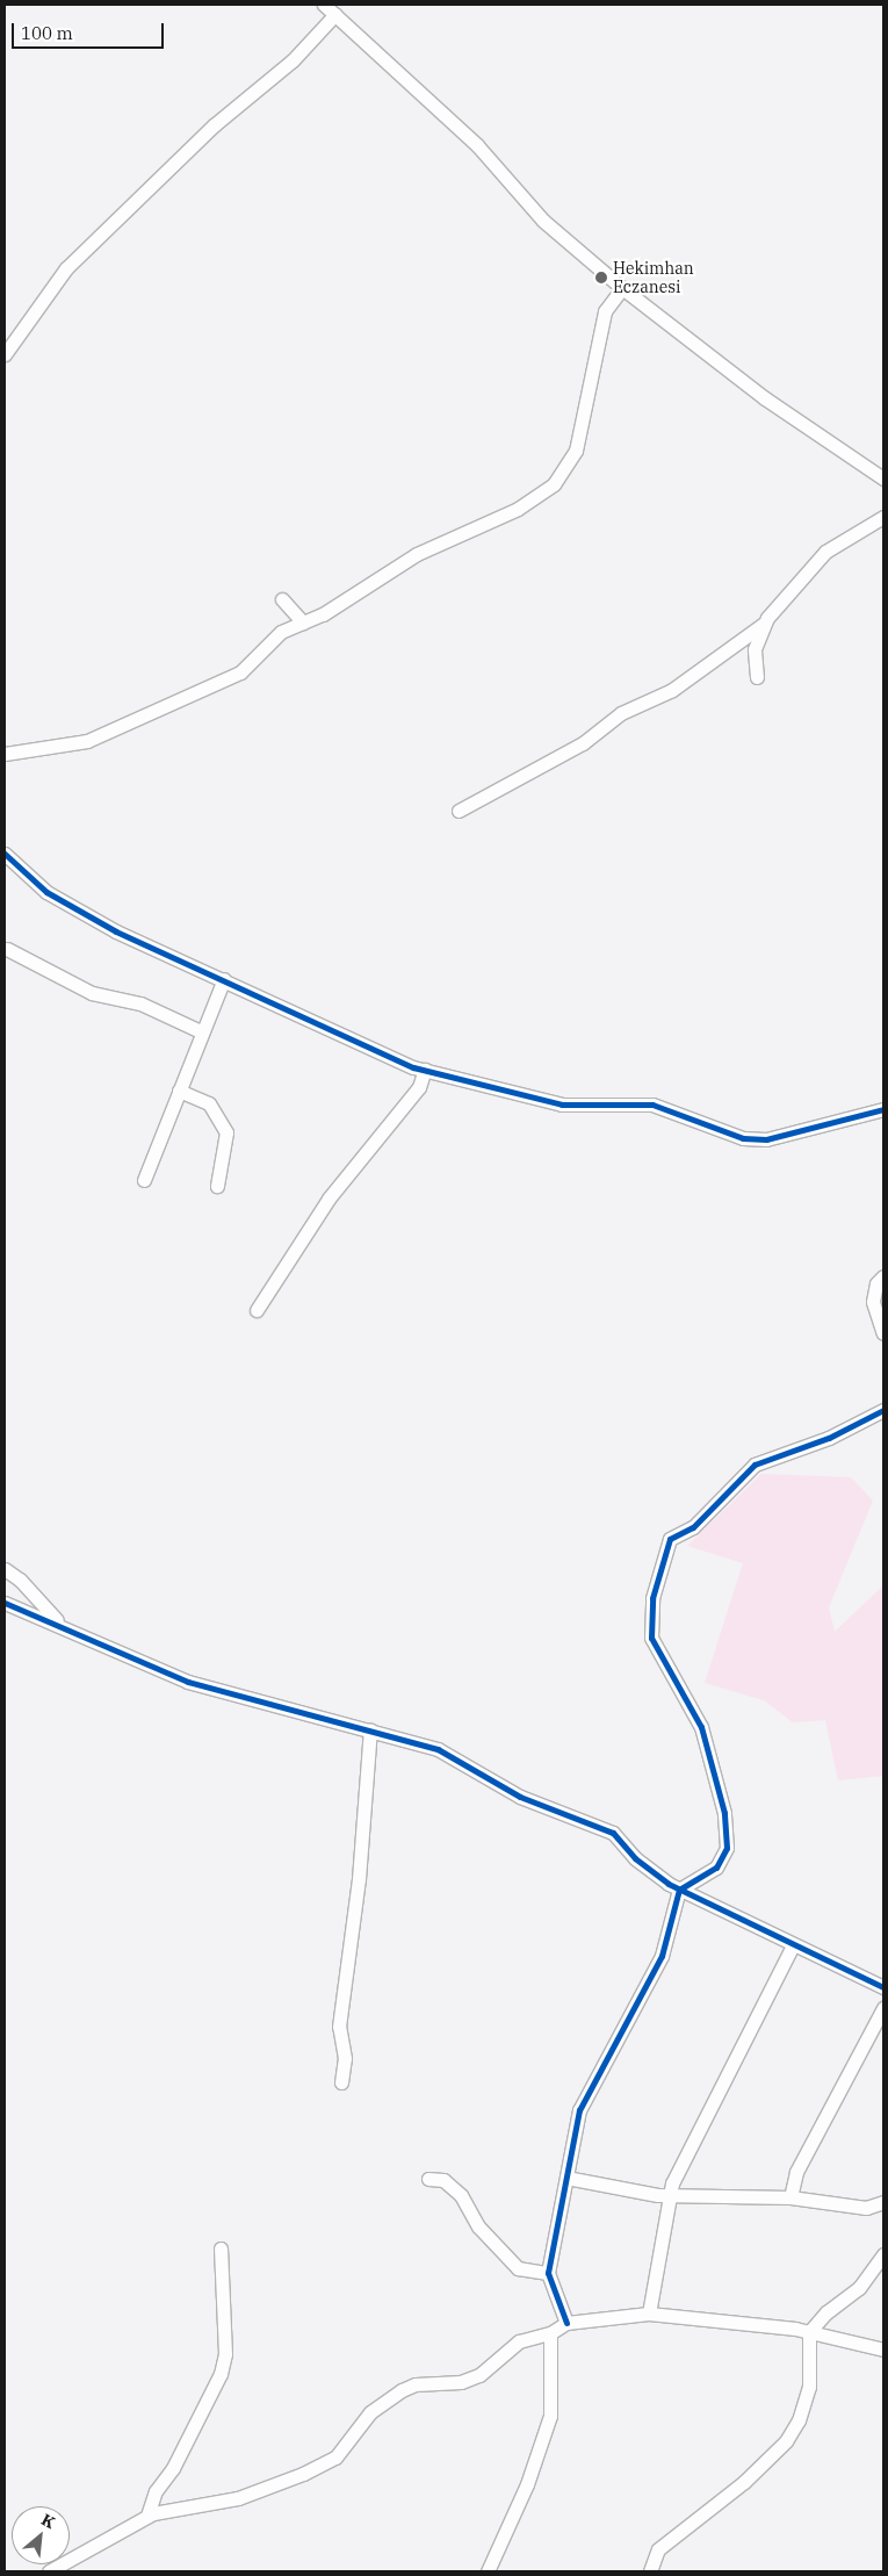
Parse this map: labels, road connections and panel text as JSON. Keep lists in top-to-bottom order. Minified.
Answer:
{"places":["Hekimhan Eczanesi"],"scale_bar":"100 m","north":"top right"}
